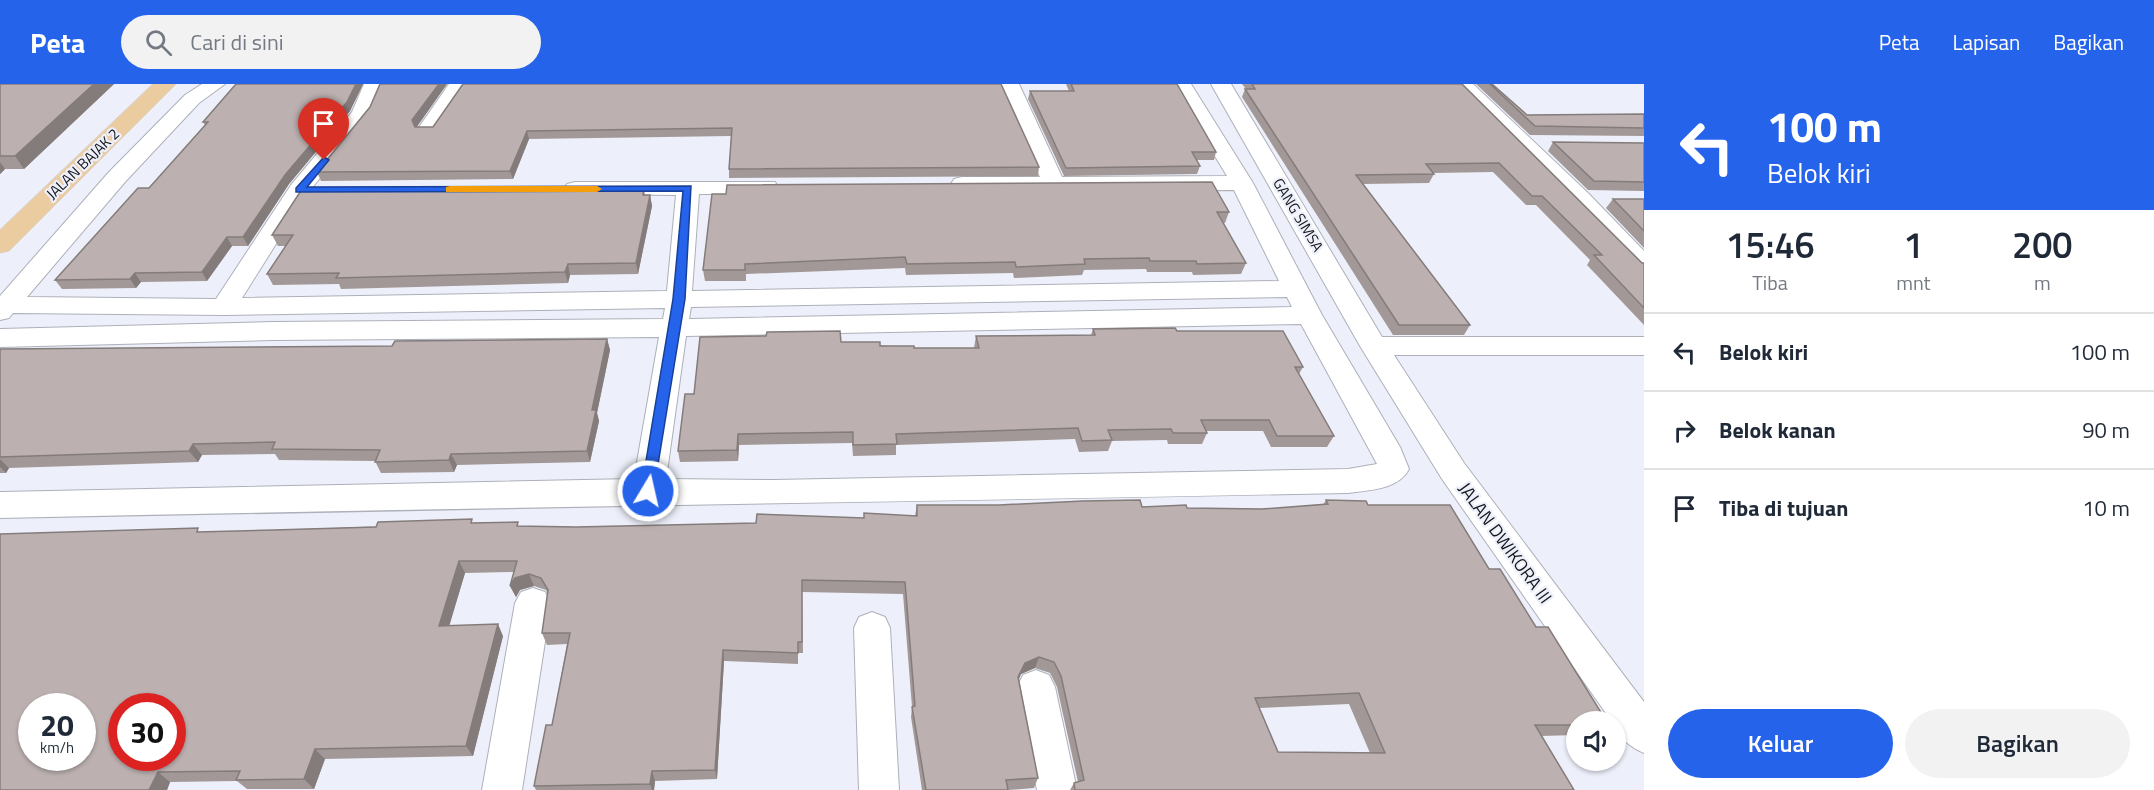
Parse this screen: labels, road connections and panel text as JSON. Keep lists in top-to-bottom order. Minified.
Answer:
{"streets":{"main road":["JALAN BAJAK 2"],"street":["GANG SIMSA","JALAN DWIKORA III"]},"crossings":[["GANG SIMSA","JALAN DWIKORA III"]],"page":{"header":"Peta","search":"Cari di sini","nav":["Peta","Lapisan","Bagikan"],"turn":["100 m","Belok kiri"],"eta":["15:46","Tiba","1","mnt","200","m"],"list":[{"name":"Belok kiri","value":"100 m"},{"name":"Belok kanan","value":"90 m"},{"name":"Tiba di tujuan","value":"10 m"}],"speed":"20 km/h","limit":"30","buttons":["Keluar","Bagikan"]}}
